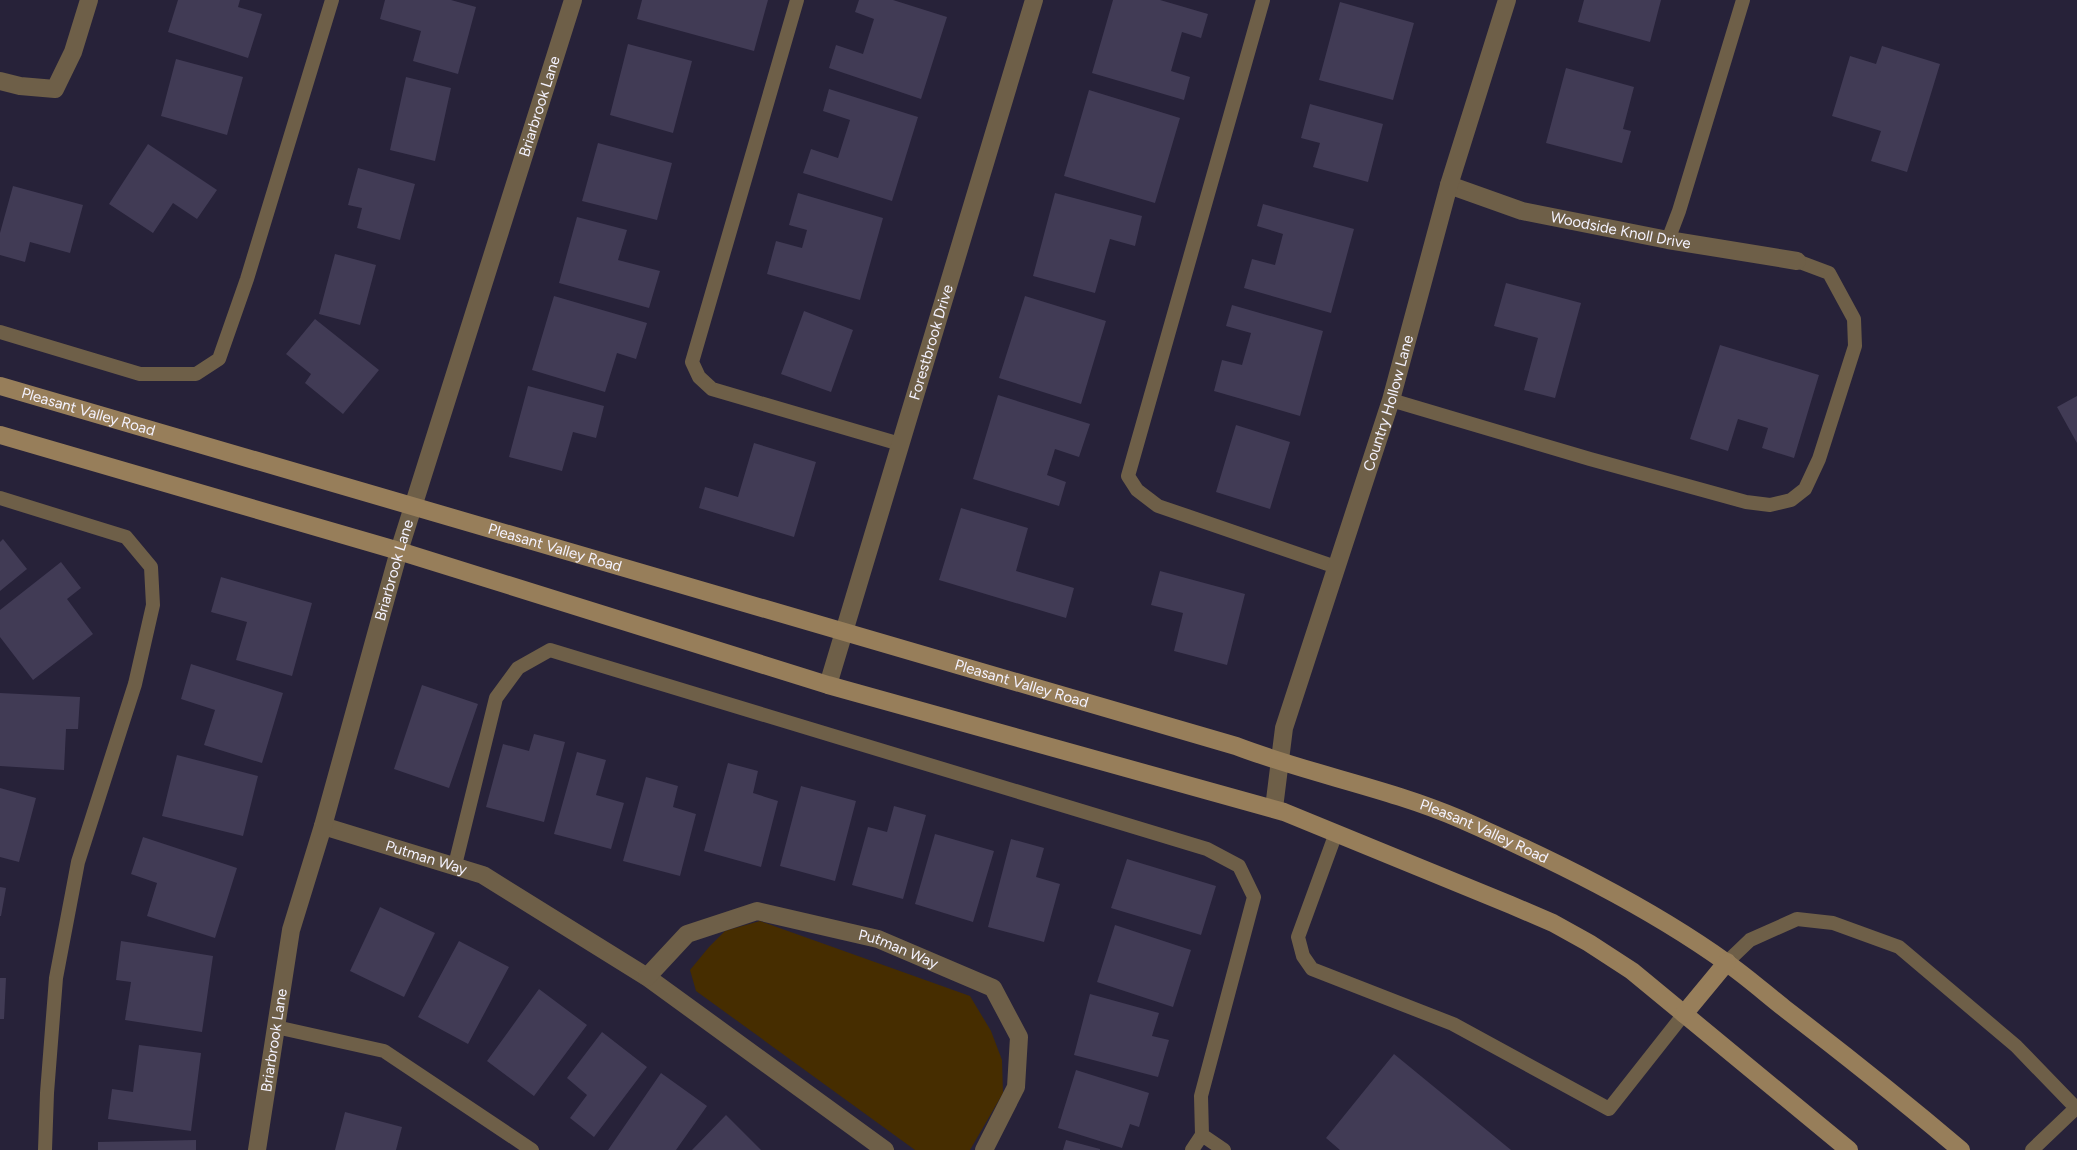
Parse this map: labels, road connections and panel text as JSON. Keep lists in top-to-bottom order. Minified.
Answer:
{"streets":{"main road":["Pleasant Valley Road"],"street":["Briarbrook Lane","Woodside Knoll Drive","Forestbrook Drive","Country Hollow Lane","Putman Way"]},"crossings":[["Briarbrook Lane","Pleasant Valley Road"],["Briarbrook Lane","Putman Way"],["Woodside Knoll Drive","Country Hollow Lane"],["Forestbrook Drive","Pleasant Valley Road"],["Country Hollow Lane","Pleasant Valley Road"]]}
